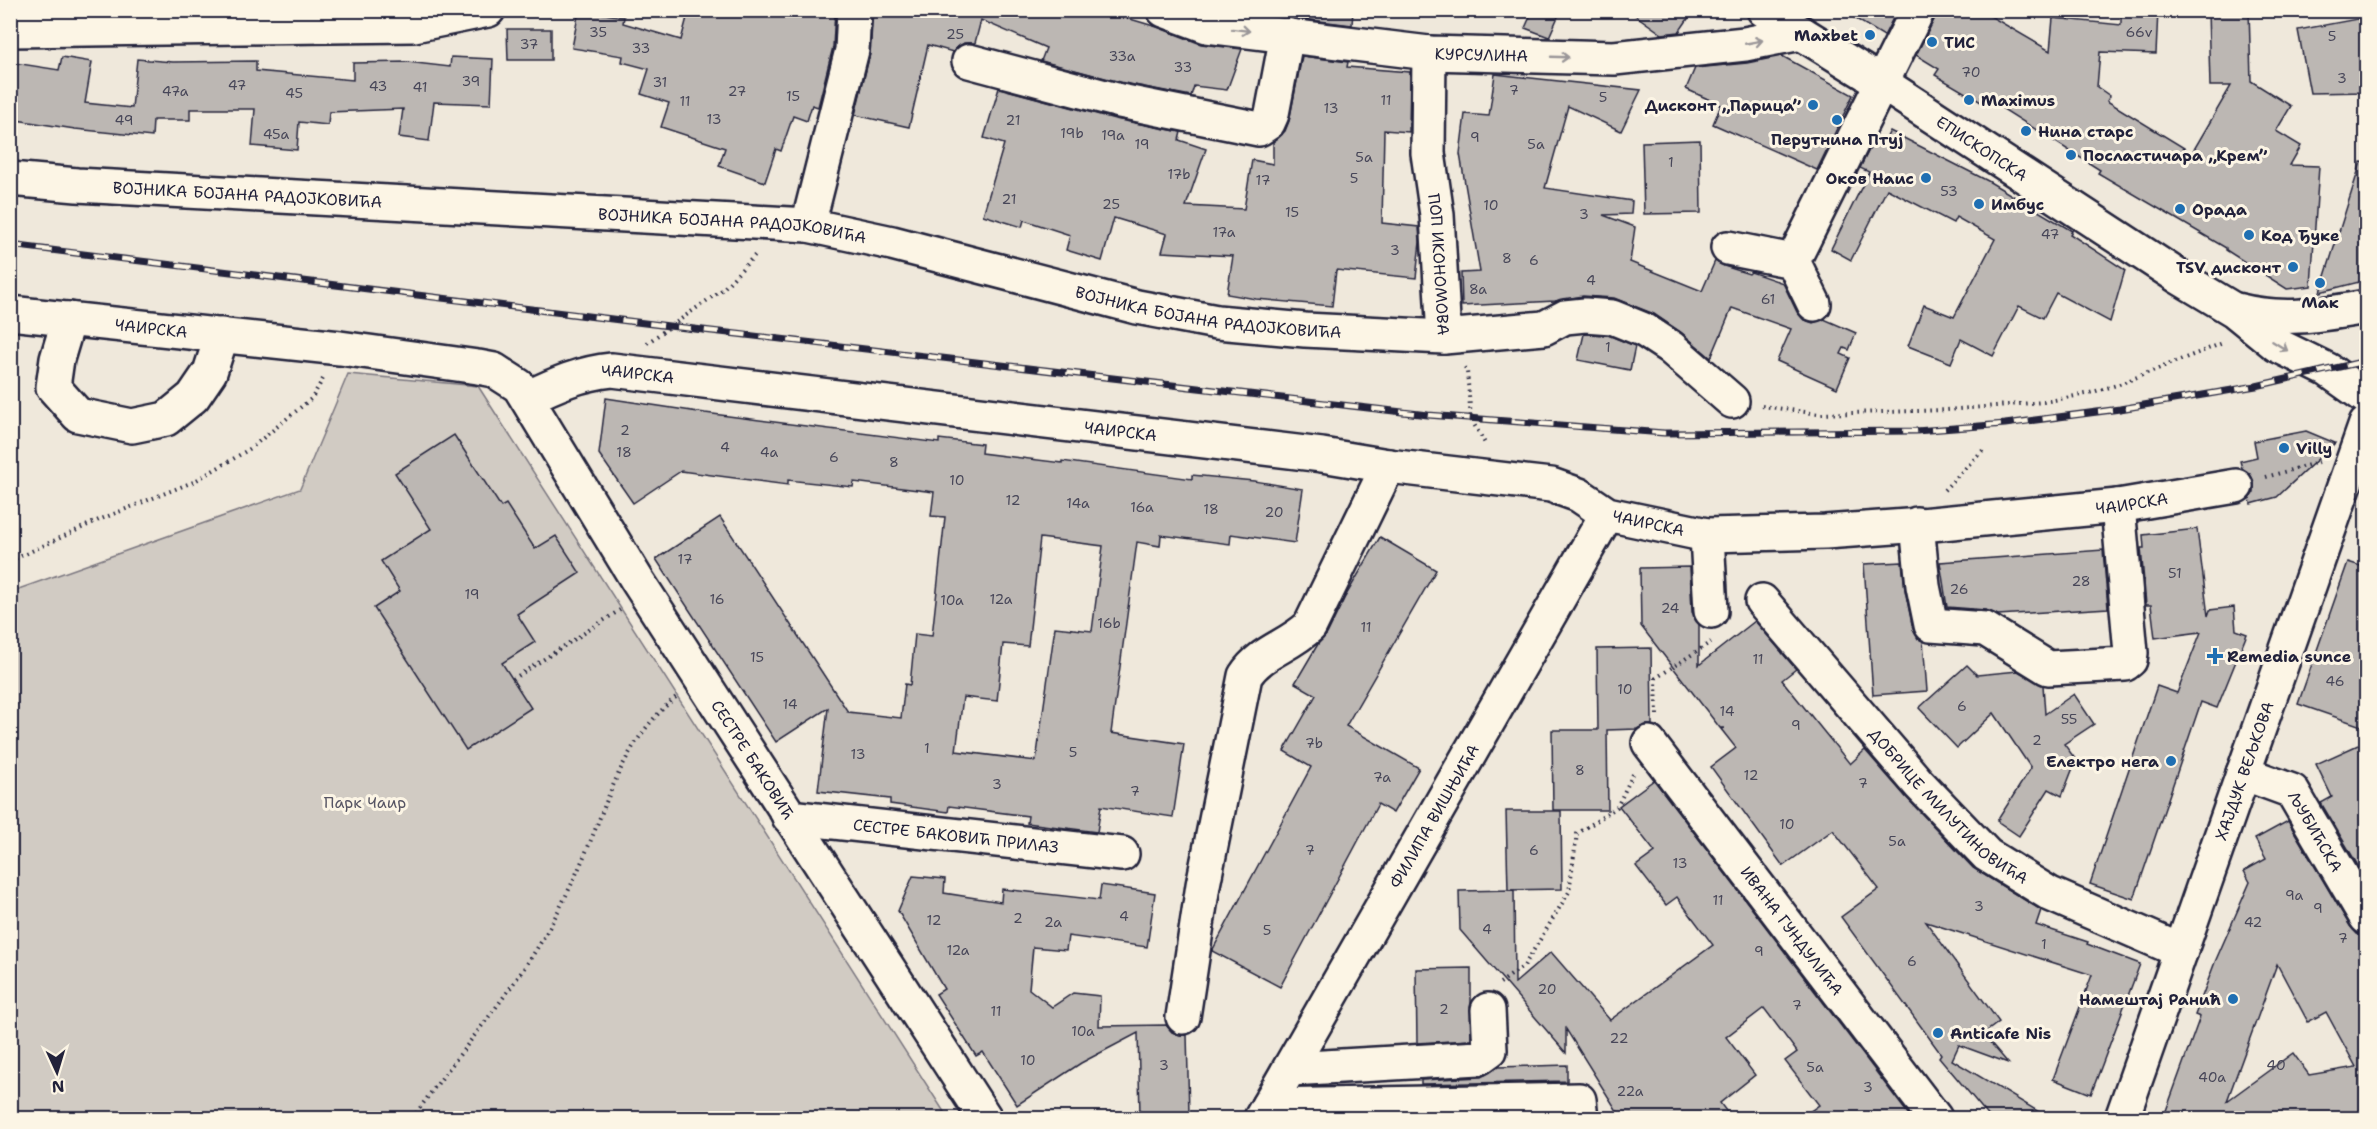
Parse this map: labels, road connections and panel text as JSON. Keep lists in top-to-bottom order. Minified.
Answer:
{"streets":{"street":["КУРСУЛИНА","ЕПИСКОПСКА","ВОЈНИКА БОЈАНА РАДОЈКОВИЋА","ПОП ИКОНОМОВА","ЧАИРСКА","СЕСТРЕ БАКОВИЋ","ХАЈДУК ВЕЉКОВА","ДОБРИЦЕ МИЛУТИНОВИЋА","ФИЛИПА ВИШЊИЋА","ЉУБИЋСКА","СЕСТРЕ БАКОВИЋ ПРИЛАЗ","ИВАНА ГУНДУЛИЋА"]},"crossings":[["КУРСУЛИНА","ЕПИСКОПСКА"],["КУРСУЛИНА","ПОП ИКОНОМОВА"],["ВОЈНИКА БОЈАНА РАДОЈКОВИЋА","ПОП ИКОНОМОВА"],["ЧАИРСКА","СЕСТРЕ БАКОВИЋ"],["ЧАИРСКА","ФИЛИПА ВИШЊИЋА"],["СЕСТРЕ БАКОВИЋ","СЕСТРЕ БАКОВИЋ ПРИЛАЗ"],["ХАЈДУК ВЕЉКОВА","ДОБРИЦЕ МИЛУТИНОВИЋА"],["ХАЈДУК ВЕЉКОВА","ЉУБИЋСКА"]],"one_way":["КУРСУЛИНА"],"parks":["Парк Чаир"],"places":{"other":["Maxbet","ТИС","Maximus","Дисконт „Парица”","Перутнина Птуј","Нина старс","Посластичара „Крем”","Оков Наис","Имбус","Орада","Код Ђуке","TSV дисконт","Мак","Villy","Електро нега","Намештај Ранић","Anticafe Nis"],"health":["Remedia sunce"]},"house_numbers":["35","66v","25","5","37","33","33a","33","70","3","39","31","47","43","41","7","47a","27","45","15","5","11","11","13","13","49","21","19b","45a","19a","9","19","5a","5a","1","17b","5","17","53","21","25","10","15","3","17a","47","3","8","6","4","8a","61","1","2","4","18","4a","6","8","10","12","14a","16a","18","20","17","51","28","26","19","16","12a","10a","24","16b","11","15","11","46","10","14","6","14","55","9","2","7b","1","5","13","8","12","7a","7","3","7","10","5a","7","6","13","9a","11","3","9","4","2","12","2a","42","4","5","7","1","12a","9","6","20","7","2","11","10a","22","10","3","40","5a","40a","3","22a"],"north":"bottom"}
